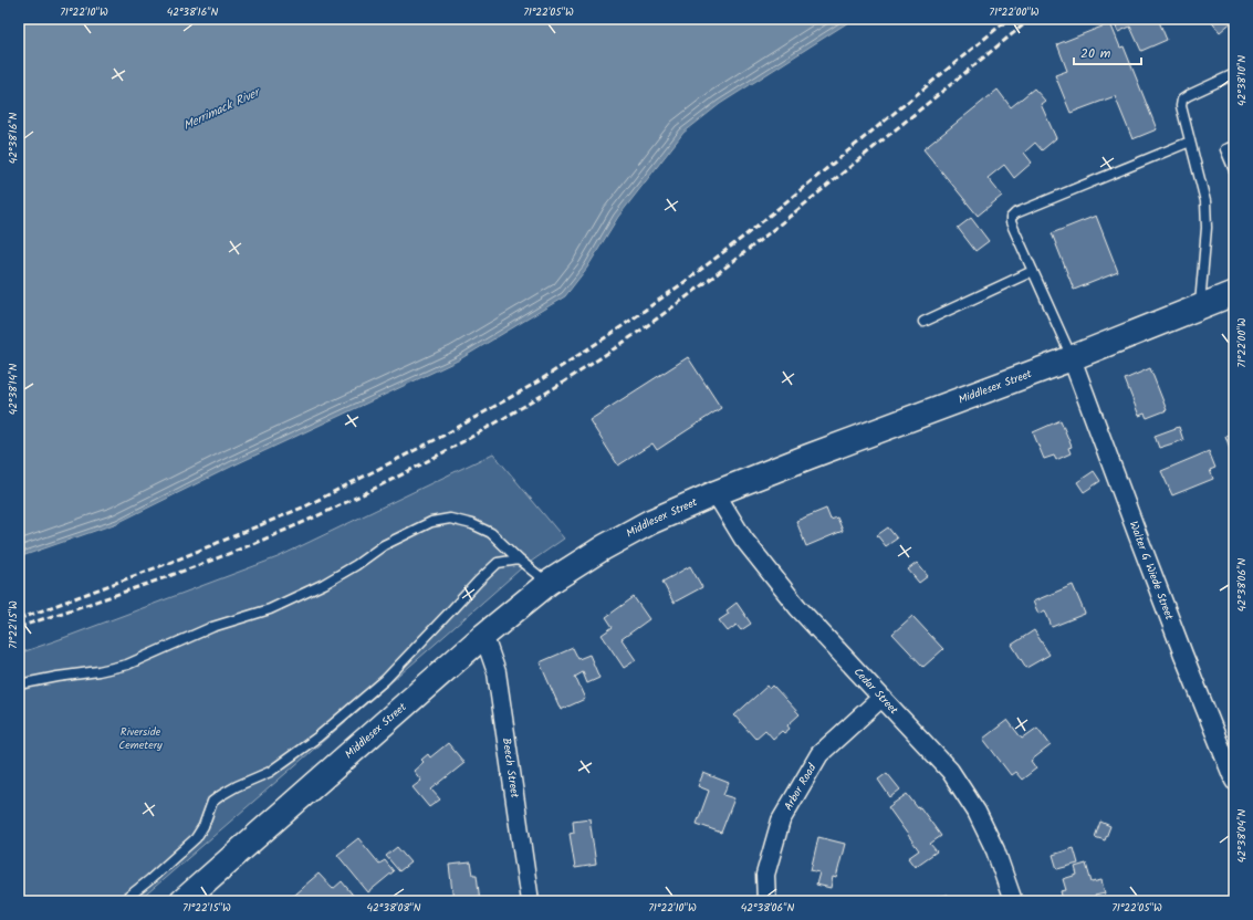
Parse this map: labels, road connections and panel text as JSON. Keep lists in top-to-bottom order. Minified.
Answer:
{"streets":{"main road":["Middlesex Street"],"street":["Walter G Wiede Street","Cedar Street","Beech Street","Arbor Road"]},"crossings":[["Middlesex Street","Walter G Wiede Street"],["Middlesex Street","Cedar Street"],["Middlesex Street","Beech Street"],["Cedar Street","Arbor Road"]],"water":["Merrimack River"],"parks":["Riverside Cemetery"],"scale_bar":"20 m","coordinates":["71°22'10\"W","42°38'16\"N","71°22'05\"W","71°22'00\"W","42°38'10\"N","42°38'14\"N","42°38'06\"N","71°22'15\"W","42°38'04\"N","42°38'08\"N"]}
